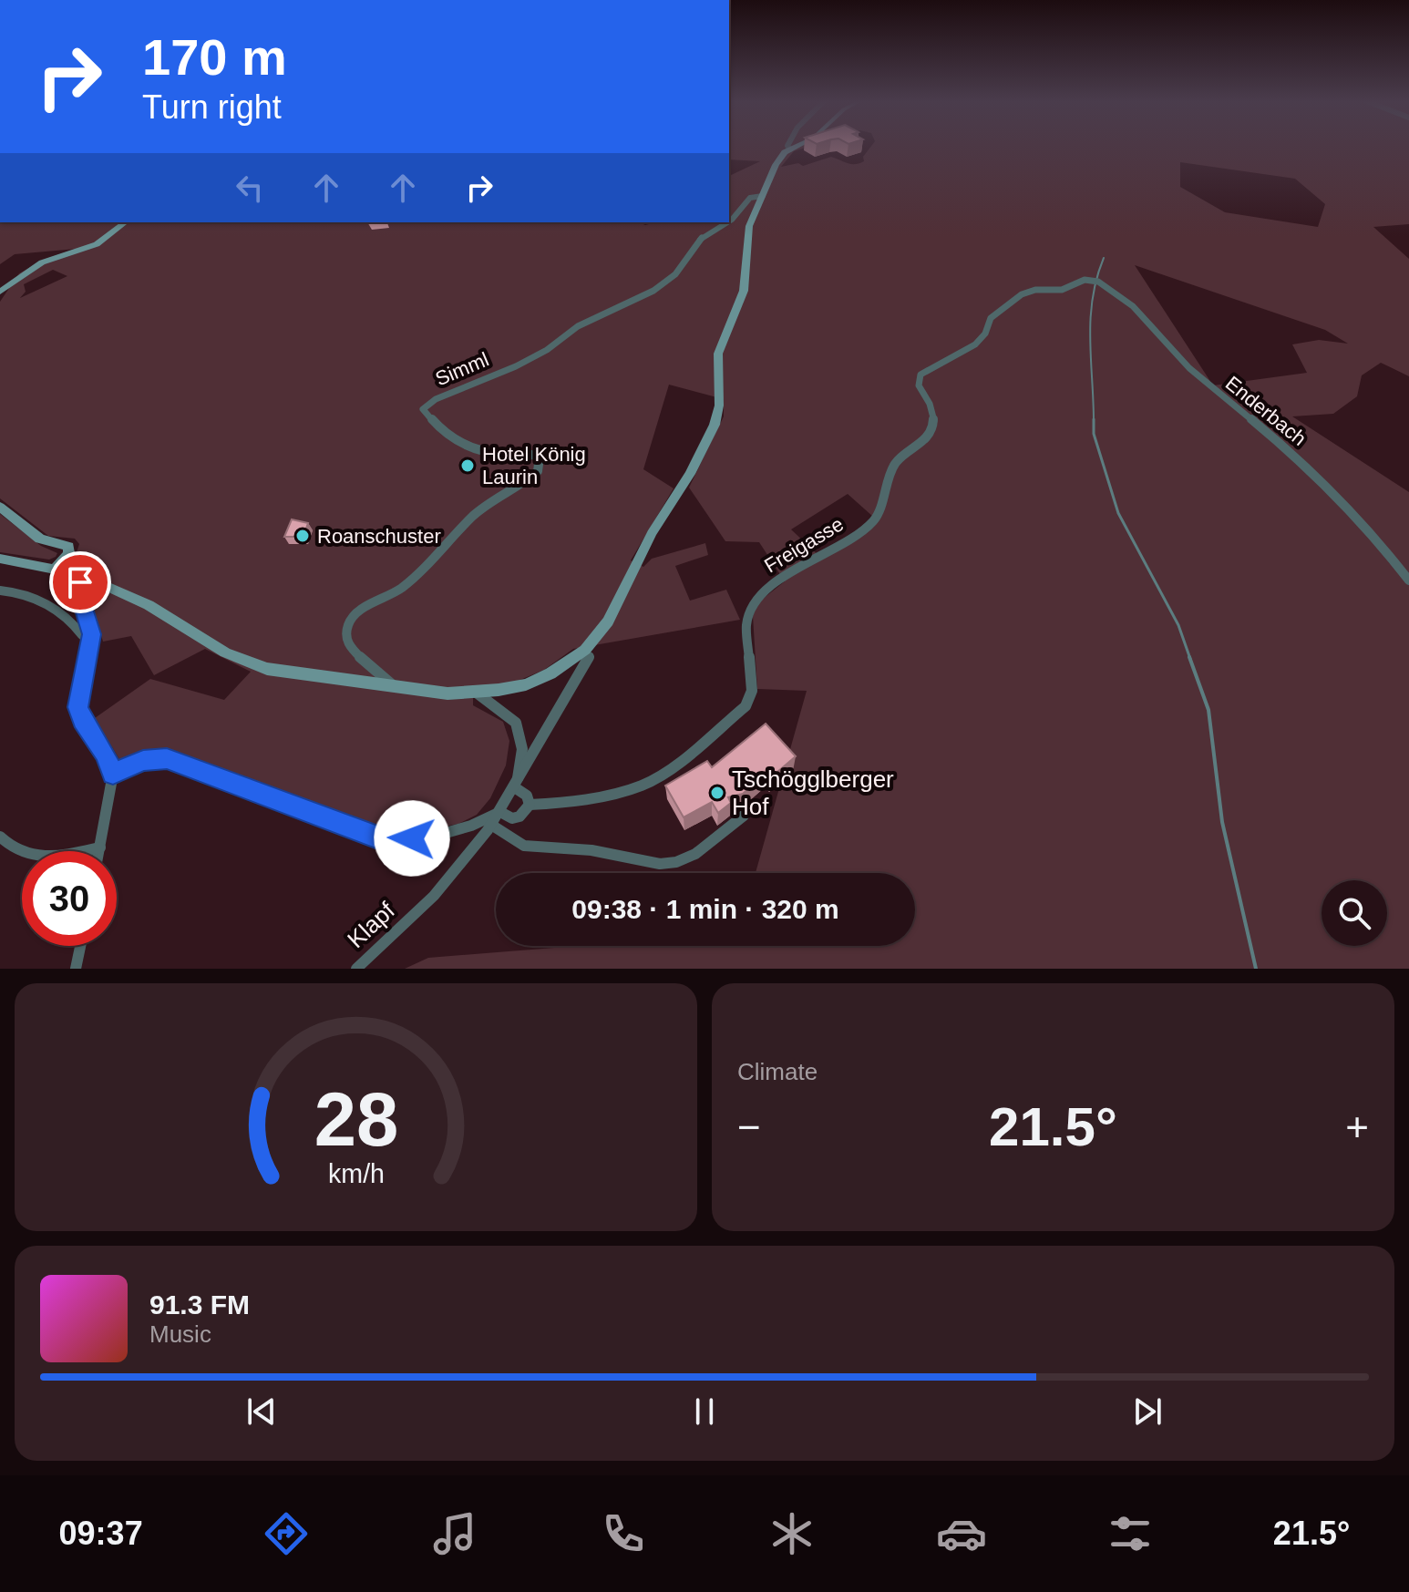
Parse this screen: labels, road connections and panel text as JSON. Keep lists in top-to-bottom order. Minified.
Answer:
{"streets":{"street":["Simml","Enderbach","Freigasse","Klapf"]},"crossings":[["Enderbach","Freigasse"]],"places":["Hotel König Laurin","Roanschuster","Tschögglberger Hof"],"page":{"turn":["170 m","Turn right"],"limit":"30","trip":"09:38 · 1 min · 320 m","tile":"Climate","heat":["−","21.5°","+"],"song":["91.3 FM","Music"],"tabs":["09:37","21.5°"],"gauge":["28","km/h"]}}
